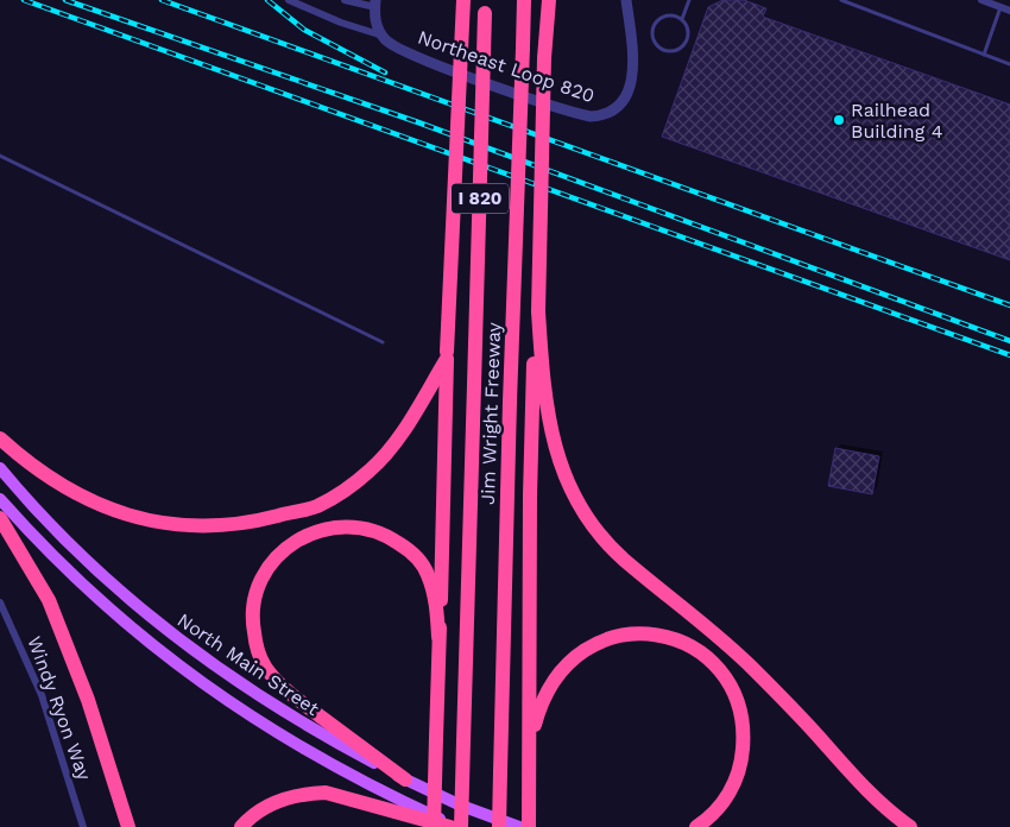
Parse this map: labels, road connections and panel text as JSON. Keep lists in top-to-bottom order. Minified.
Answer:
{"streets":{"highway":["I 820","Jim Wright Freeway"],"main road":["North Main Street"],"street":["Northeast Loop 820","Windy Ryon Way"]},"crossings":[["Jim Wright Freeway","North Main Street"]],"places":["Railhead Building 4"]}
